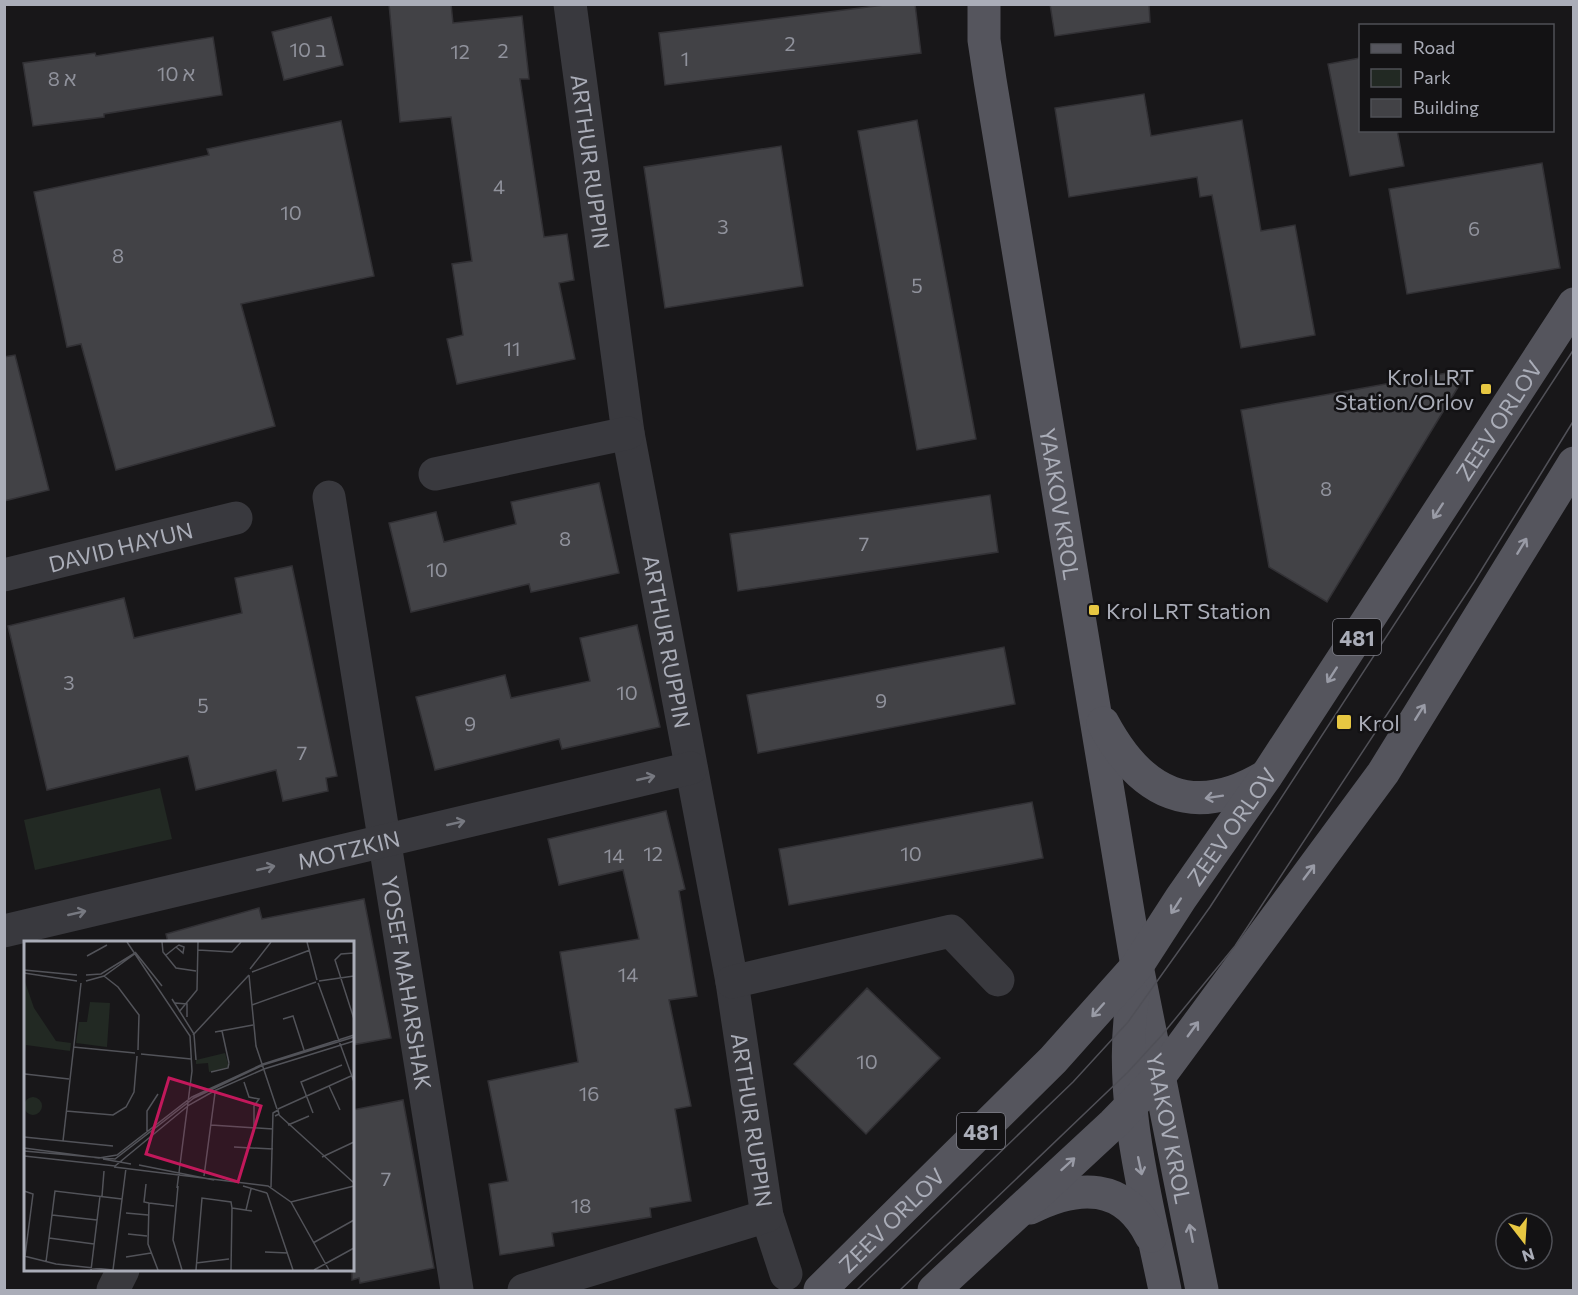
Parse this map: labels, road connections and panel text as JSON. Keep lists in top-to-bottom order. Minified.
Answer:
{"streets":{"main road":["ZEEV ORLOV","YAAKOV KROL","481"],"street":["ARTHUR RUPPIN","DAVID HAYUN","MOTZKIN","YOSEF MAHARSHAK"]},"crossings":[["ARTHUR RUPPIN","MOTZKIN"],["ZEEV ORLOV","YAAKOV KROL"],["MOTZKIN","YOSEF MAHARSHAK"]],"one_way":["MOTZKIN"],"places":{"transit":["Krol LRT Station/Orlov","Krol LRT Station","Krol"]},"house_numbers":["2","10 ב","2","12","1","10 א","8 א","4","10","3","6","8","5","11","8","8","7","10","3","10","9","5","9","7","12","10","14","14","10","16","7","18"],"legend":["Road","Park","Building"],"north":"bottom"}
